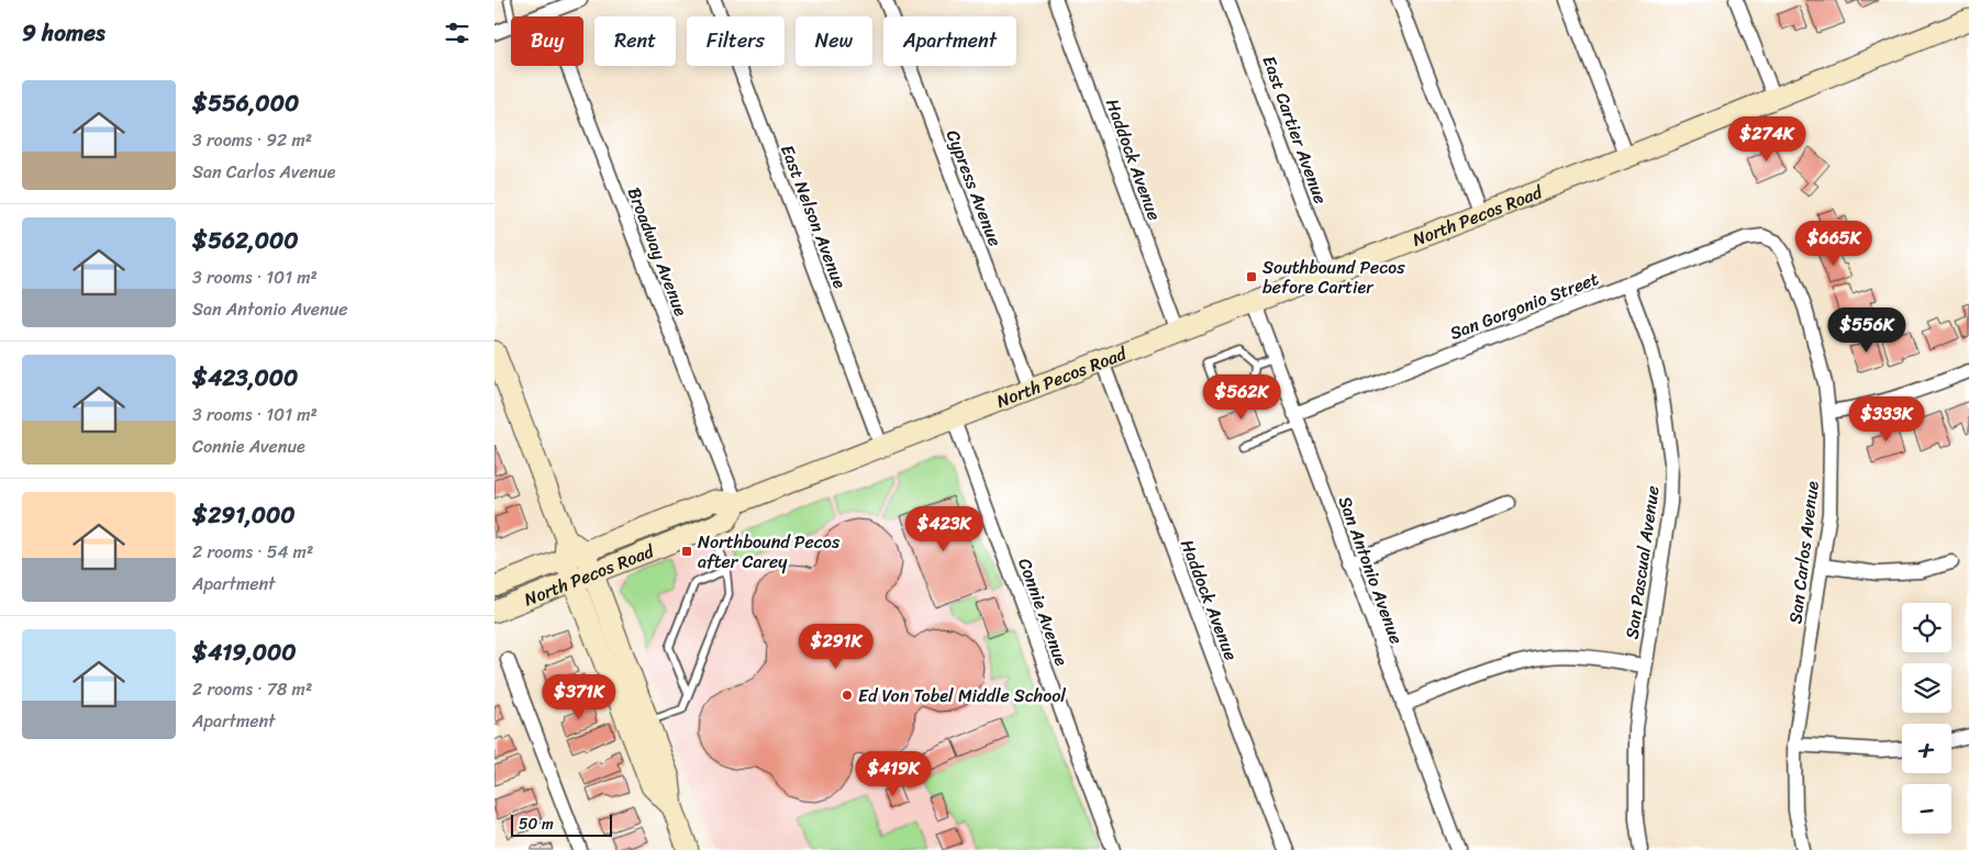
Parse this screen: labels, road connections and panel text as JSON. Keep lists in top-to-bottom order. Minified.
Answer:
{"streets":{"main road":["North Pecos Road"],"street":["East Cartier Avenue","Haddock Avenue","Cypress Avenue","East Nelson Avenue","Broadway Avenue","San Gorgonio Street","San Carlos Avenue","San Pascual Avenue","San Antonio Avenue","Connie Avenue"]},"crossings":[["East Cartier Avenue","North Pecos Road"],["Haddock Avenue","North Pecos Road"],["Cypress Avenue","North Pecos Road"],["North Pecos Road","East Nelson Avenue"],["North Pecos Road","Broadway Avenue"],["North Pecos Road","San Antonio Avenue"],["North Pecos Road","Connie Avenue"],["San Gorgonio Street","San Carlos Avenue"],["San Gorgonio Street","San Pascual Avenue"],["San Gorgonio Street","San Antonio Avenue"]],"places":{"transit":["Southbound Pecos before Cartier","Northbound Pecos after Carey"],"other":["Ed Von Tobel Middle School"]},"scale_bar":"50 m","page":{"heading":"9 homes","chip":["Buy","Rent","Filters","New","Apartment"],"list":[{"name":"$556,000","note":"3 rooms · 92 m² · San Carlos Avenue"},{"name":"$562,000","note":"3 rooms · 101 m² · San Antonio Avenue"},{"name":"$423,000","note":"3 rooms · 101 m² · Connie Avenue"},{"name":"$291,000","note":"2 rooms · 54 m² · Apartment"},{"name":"$419,000","note":"2 rooms · 78 m² · Apartment"}],"price":["$274K","$665K","$556K","$562K","$333K","$423K","$291K","$371K","$419K"],"map_buttons":["+","−"],"scale":"50 m"}}
